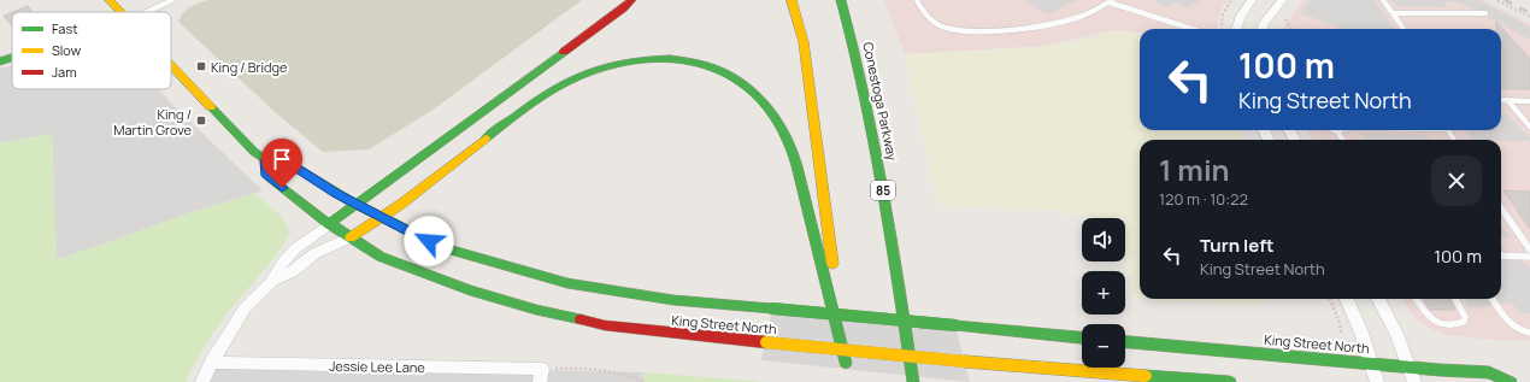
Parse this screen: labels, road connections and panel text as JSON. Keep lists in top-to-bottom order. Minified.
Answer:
{"streets":{"main road":["Conestoga Parkway","85","King Street North"],"street":["Jessie Lee Lane"]},"places":{"transit":["King / Bridge","King / Martin Grove"]},"legend":["Fast","Slow","Jam"],"page":{"turn":["100 m","King Street North"],"heading":["1 min","120 m · 10:22"],"map_buttons":["+","−"],"list":[{"name":"Turn left","note":"King Street North","value":"100 m"}]}}
